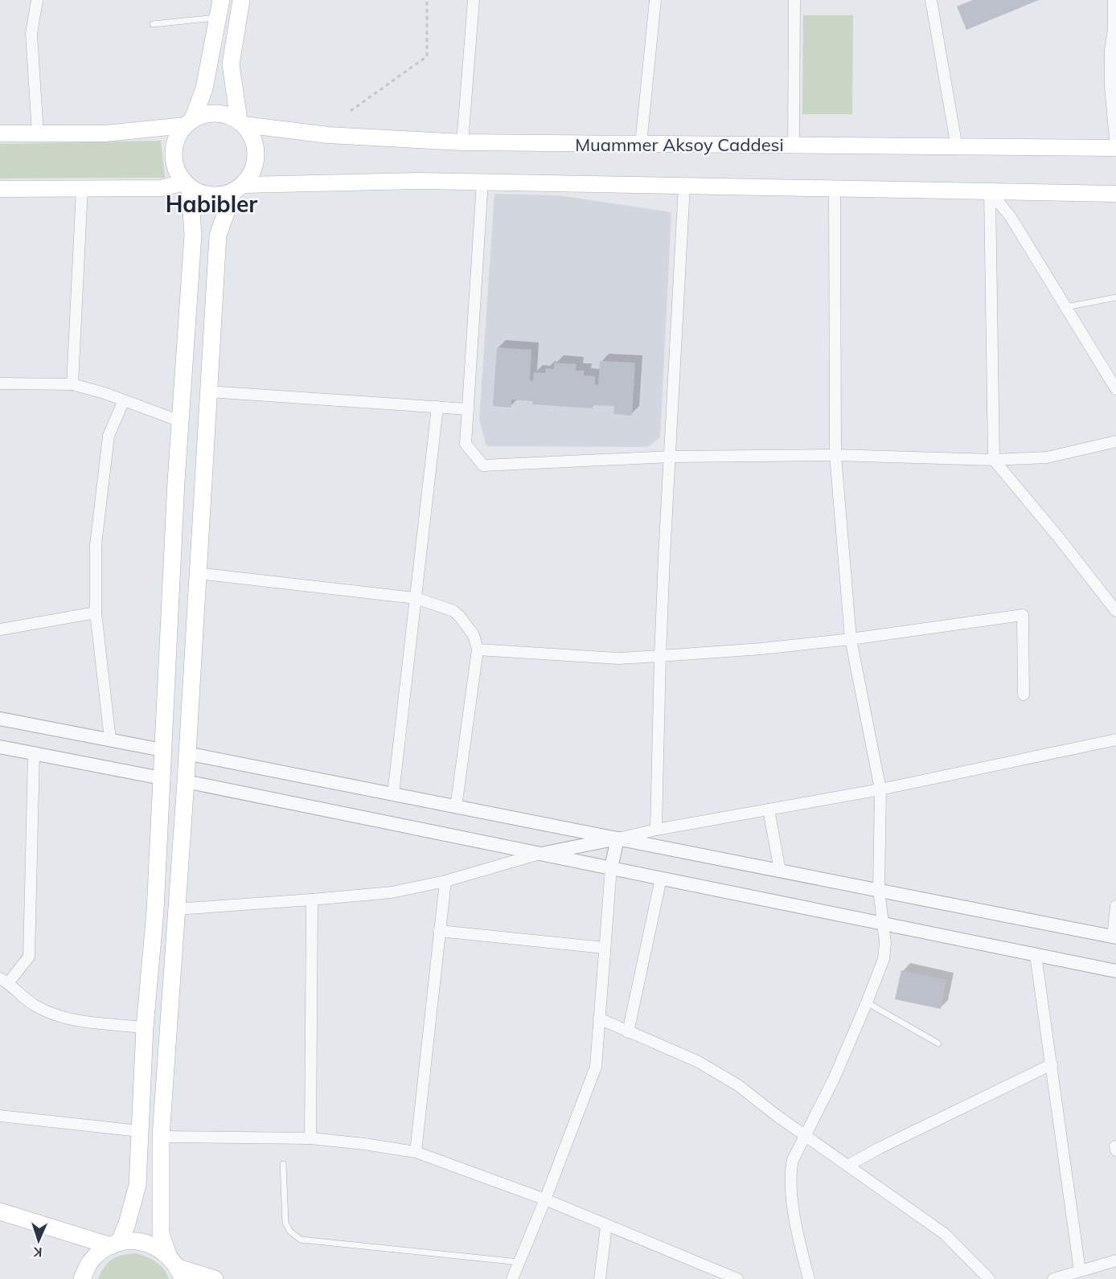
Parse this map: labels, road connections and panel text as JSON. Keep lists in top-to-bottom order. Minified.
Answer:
{"streets":{"main road":["Muammer Aksoy Caddesi"]},"districts":["Habibler"],"north":"bottom"}
